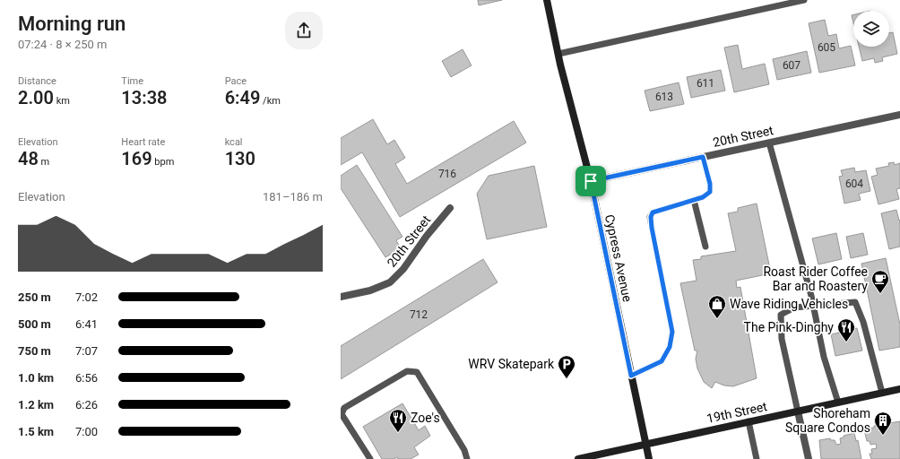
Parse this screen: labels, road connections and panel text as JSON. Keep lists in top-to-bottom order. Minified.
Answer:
{"streets":{"street":["20th Street","Cypress Avenue","19th Street"]},"crossings":[["20th Street","Cypress Avenue"],["Cypress Avenue","19th Street"]],"places":{"cafe":["Roast Rider Coffee Bar and Roastery"],"shop":["Wave Riding Vehicles"],"restaurant":["The Pink-Dinghy","Zoe's"],"parking":["WRV Skatepark"],"building":["Shoreham Square Condos"]},"house_numbers":["605","607","611","613","716","604","712"],"page":{"heading":["Morning run","07:24 · 8 × 250 m"],"stats":[["Distance","2.00 km"],["Time","13:38"],["Pace","6:49 /km"],["Elevation","48 m"],["Heart rate","169 bpm"],["kcal","130"]],"chart":["Elevation","181–186 m"],"list":[{"name":"250 m","note":"7:02"},{"name":"500 m","note":"6:41"},{"name":"750 m","note":"7:07"},{"name":"1.0 km","note":"6:56"},{"name":"1.2 km","note":"6:26"},{"name":"1.5 km","note":"7:00"}]}}
